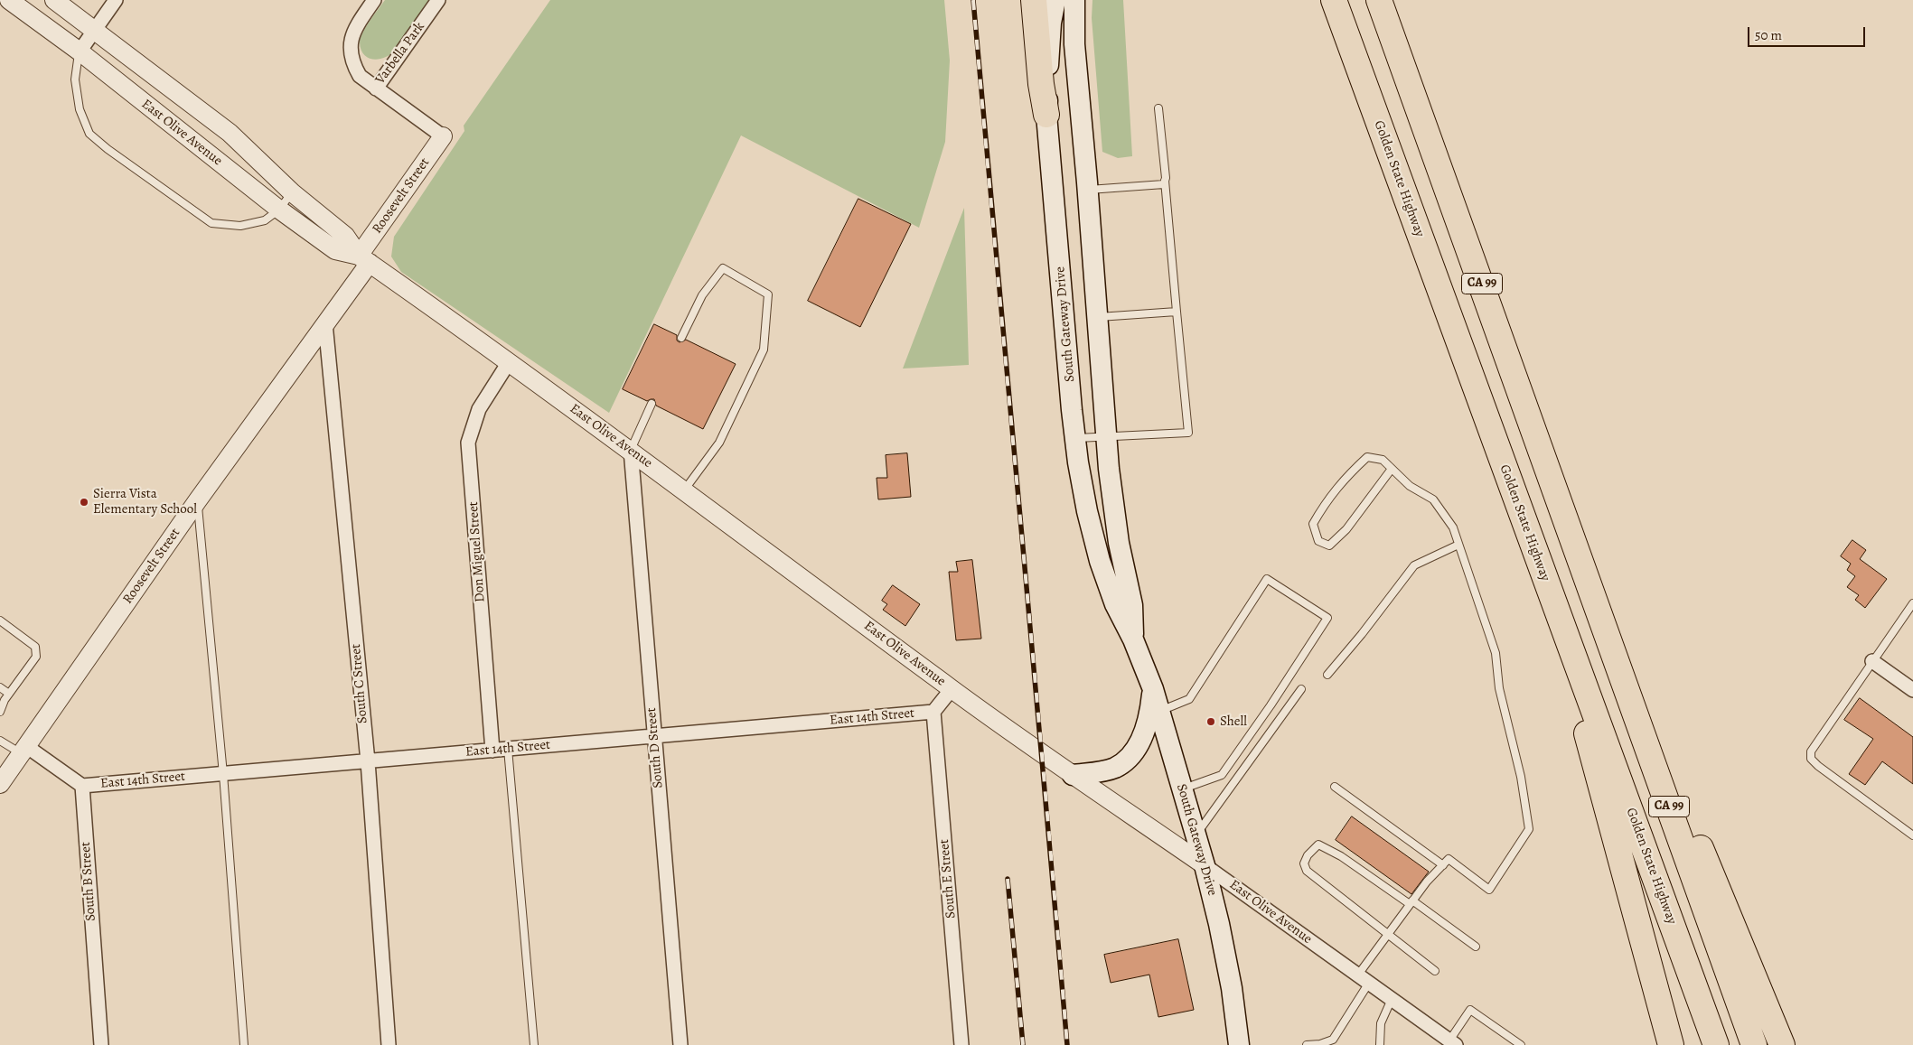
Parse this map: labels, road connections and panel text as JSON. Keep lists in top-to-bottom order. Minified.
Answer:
{"streets":{"highway":["Golden State Highway","CA 99"],"main road":["South Gateway Drive"],"street":["Varbella Park","East Olive Avenue","Roosevelt Street","Don Miguel Street","South C Street","East 14th Street","South D Street","South E Street","South B Street"]},"crossings":[["East Olive Avenue","Roosevelt Street"],["East Olive Avenue","South Gateway Drive"],["East Olive Avenue","Don Miguel Street"],["East Olive Avenue","South D Street"],["Roosevelt Street","South C Street"],["Don Miguel Street","East 14th Street"],["South C Street","East 14th Street"],["East 14th Street","South D Street"],["East 14th Street","South E Street"],["East 14th Street","South B Street"]],"places":["Sierra Vista Elementary School","Shell"],"scale_bar":"50 m"}
